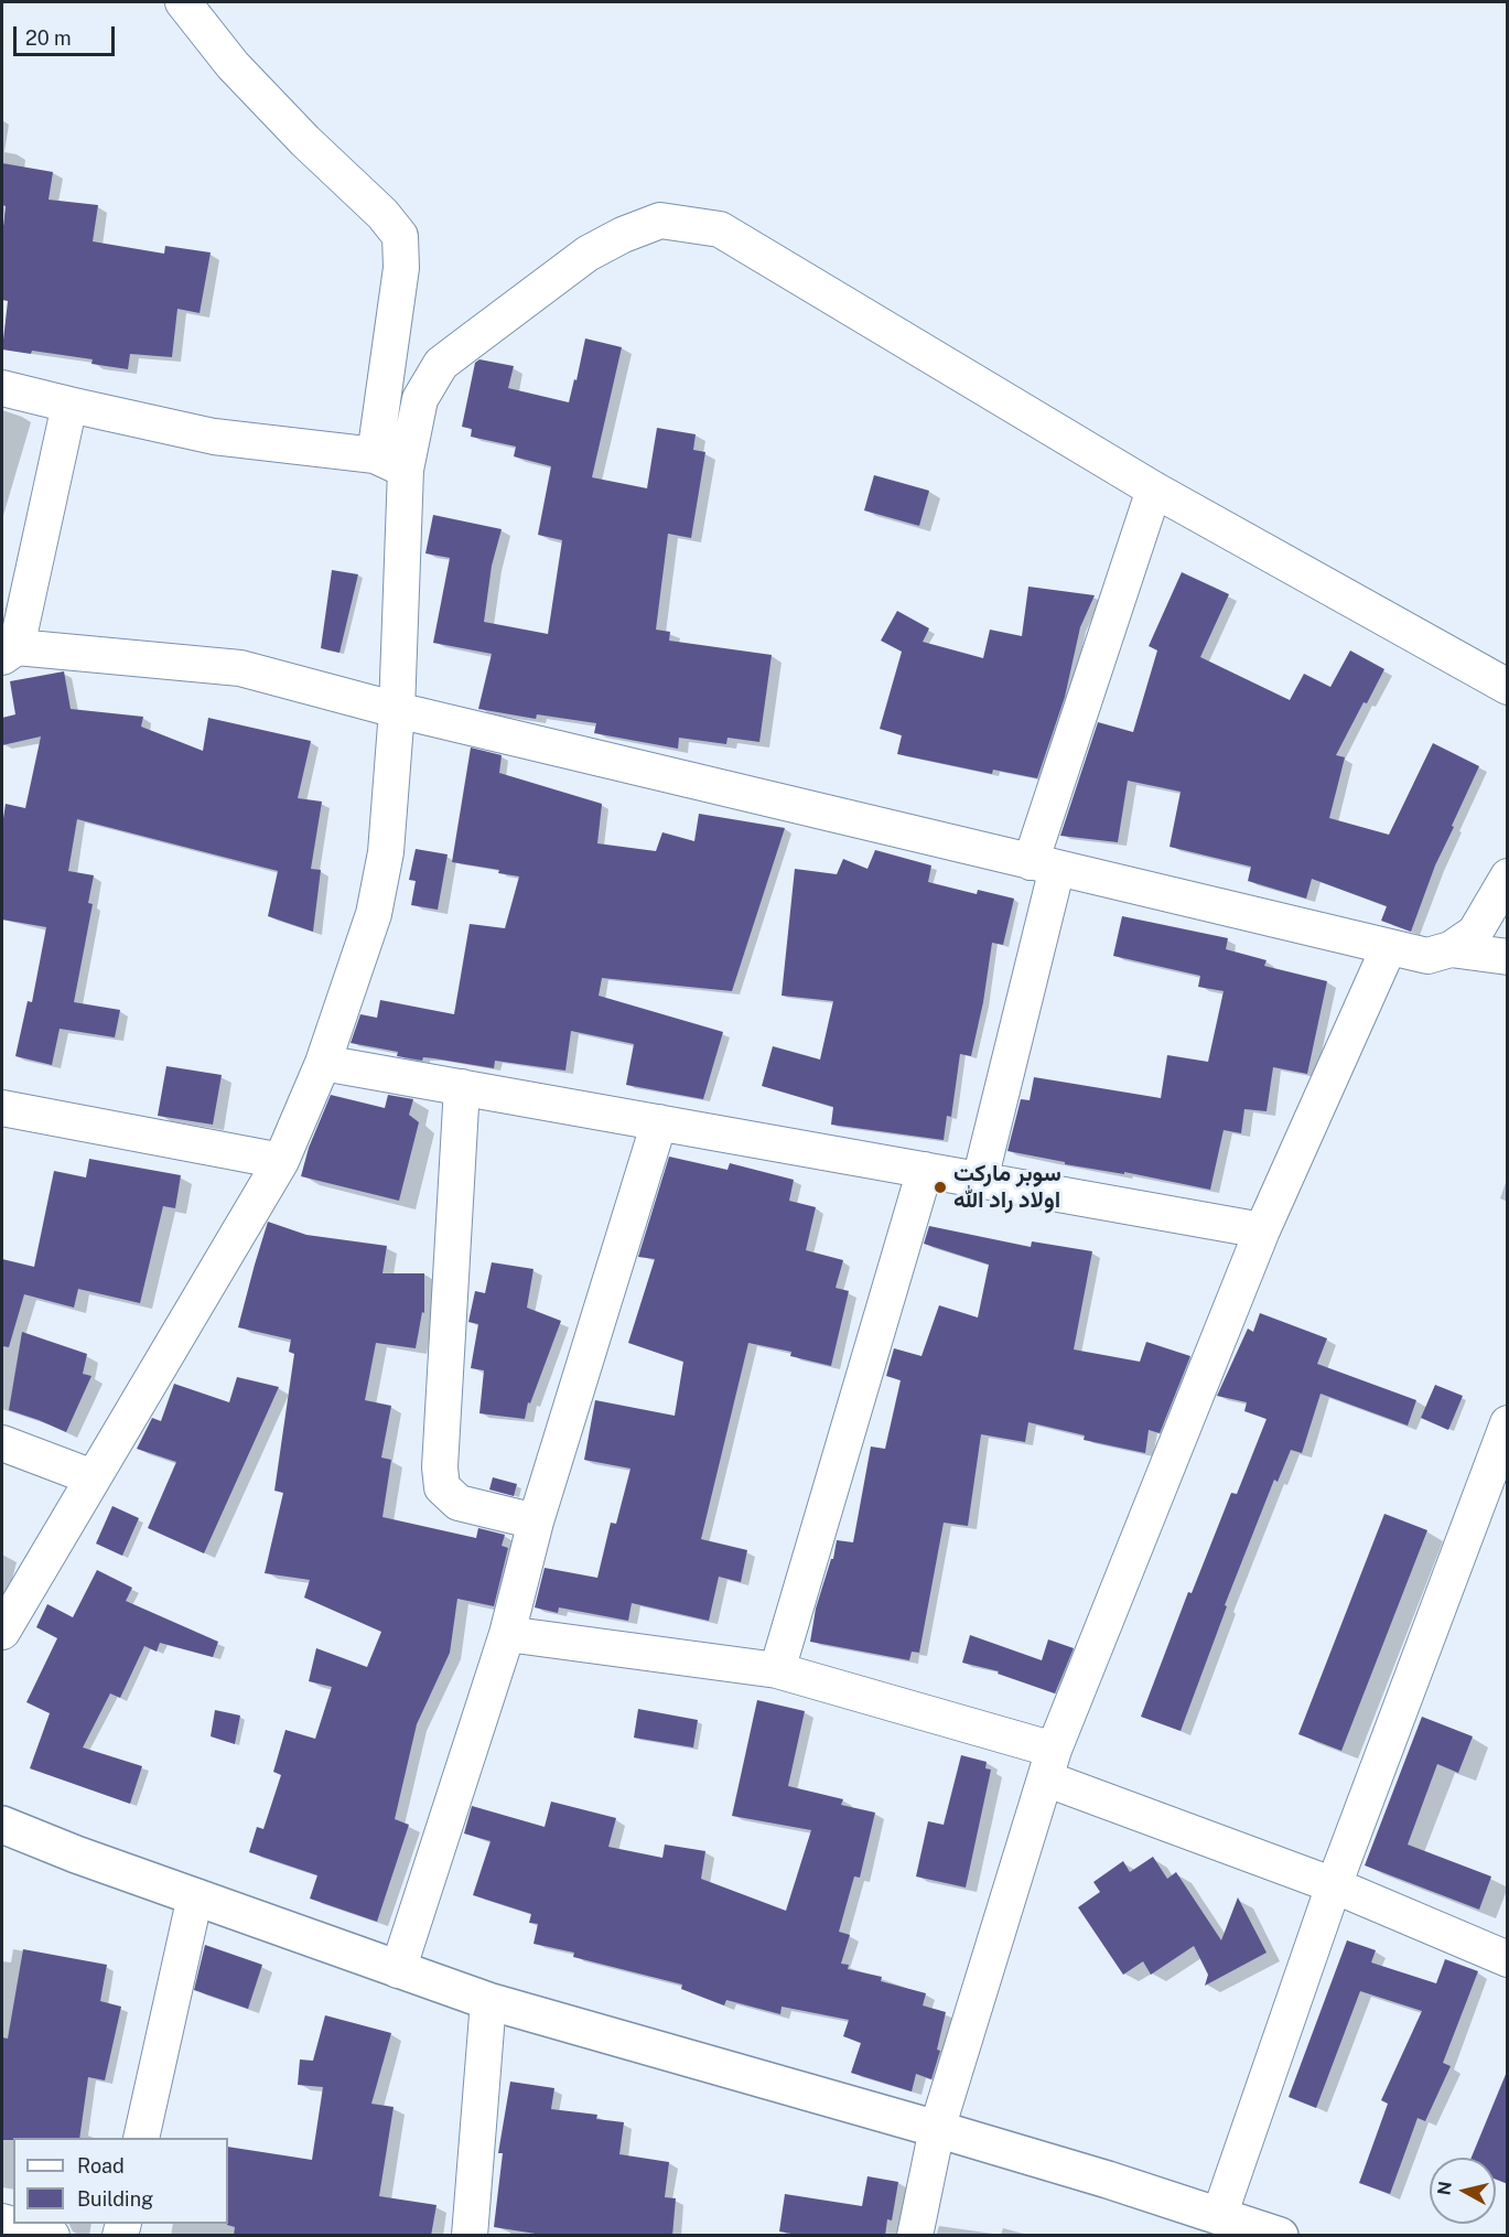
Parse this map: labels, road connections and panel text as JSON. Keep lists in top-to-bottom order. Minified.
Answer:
{"places":["سوبر ماركت اولاد راد الله"],"legend":["Road","Building"],"scale_bar":"20 m","north":"left"}
